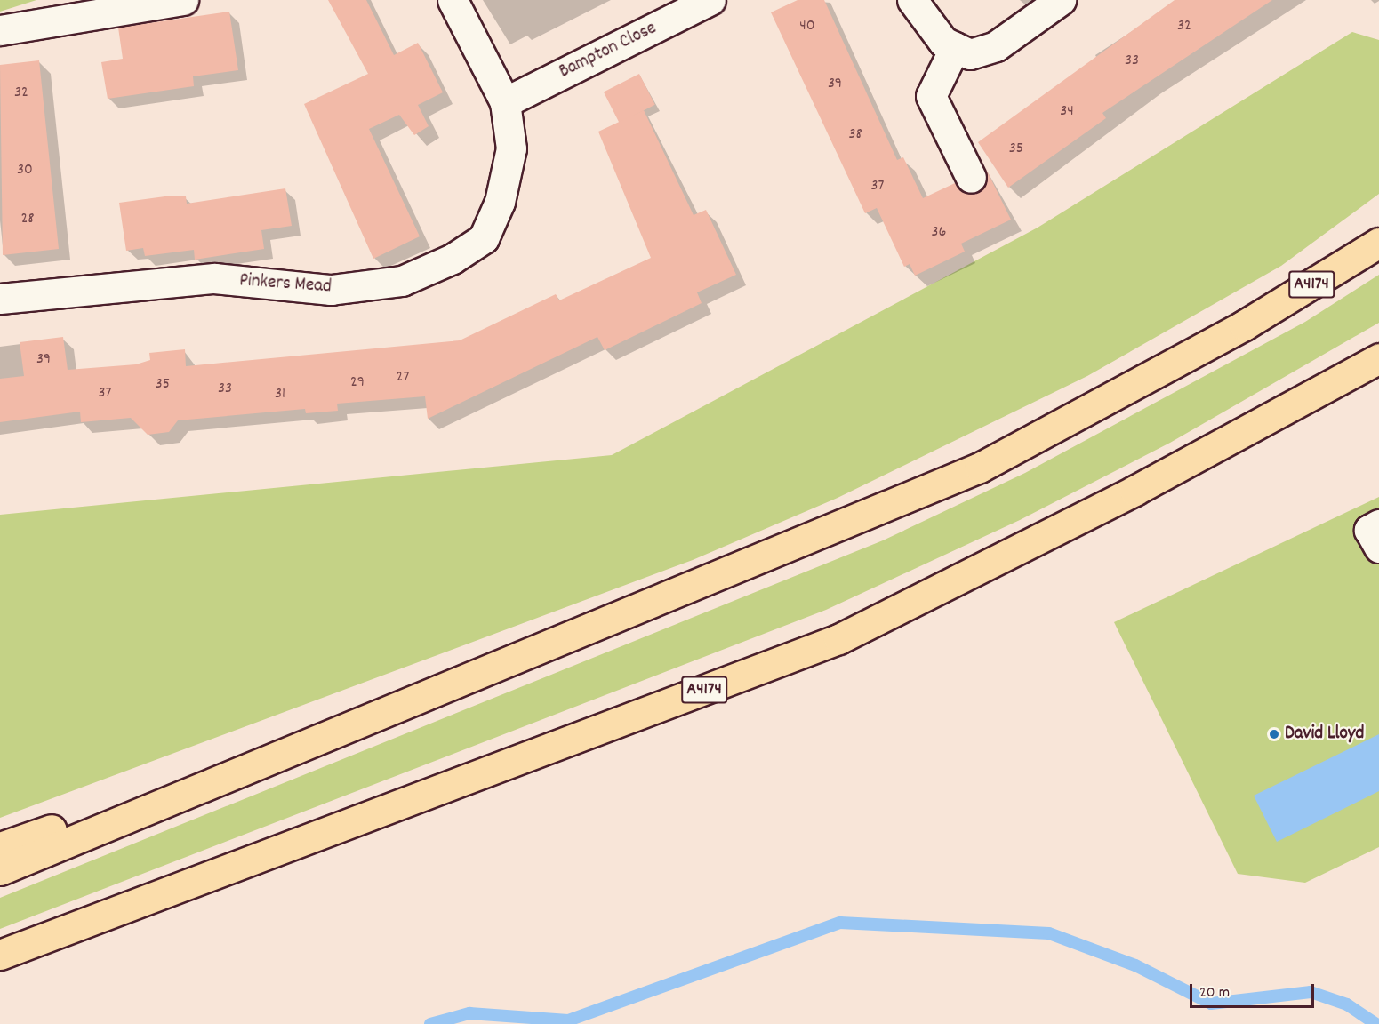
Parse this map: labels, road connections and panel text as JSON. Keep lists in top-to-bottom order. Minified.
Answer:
{"streets":{"highway":["A4174"],"street":["Bampton Close","Pinkers Mead"]},"crossings":[["Bampton Close","Pinkers Mead"]],"places":["David Lloyd"],"house_numbers":["40","32","33","39","32","34","38","35","30","37","28","36","39","27","29","35","33","37","31"],"scale_bar":"20 m"}
